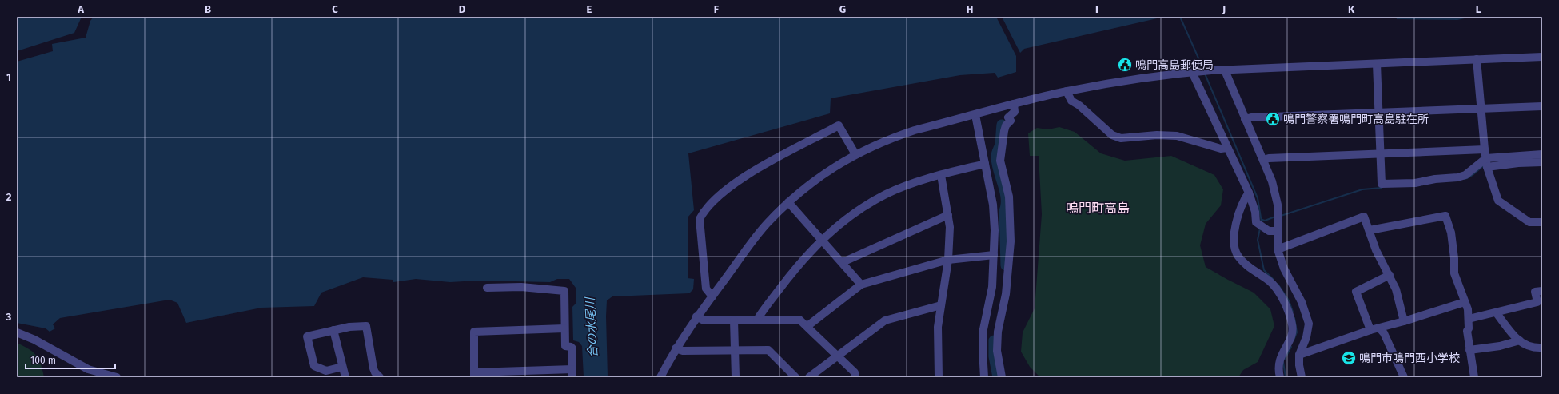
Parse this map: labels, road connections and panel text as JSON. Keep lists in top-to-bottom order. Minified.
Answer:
{"districts":["鳴門町高島"],"water":["合の水尾川"],"places":{"public building":["鳴門高島郵便局","鳴門警察署鳴門町高島駐在所"],"school or university":["鳴門市鳴門西小学校"]},"scale_bar":"100 m","grid":{"columns":["A","B","C","D","E","F","G","H","I","J","K","L"],"rows":["1","2","3"]}}
